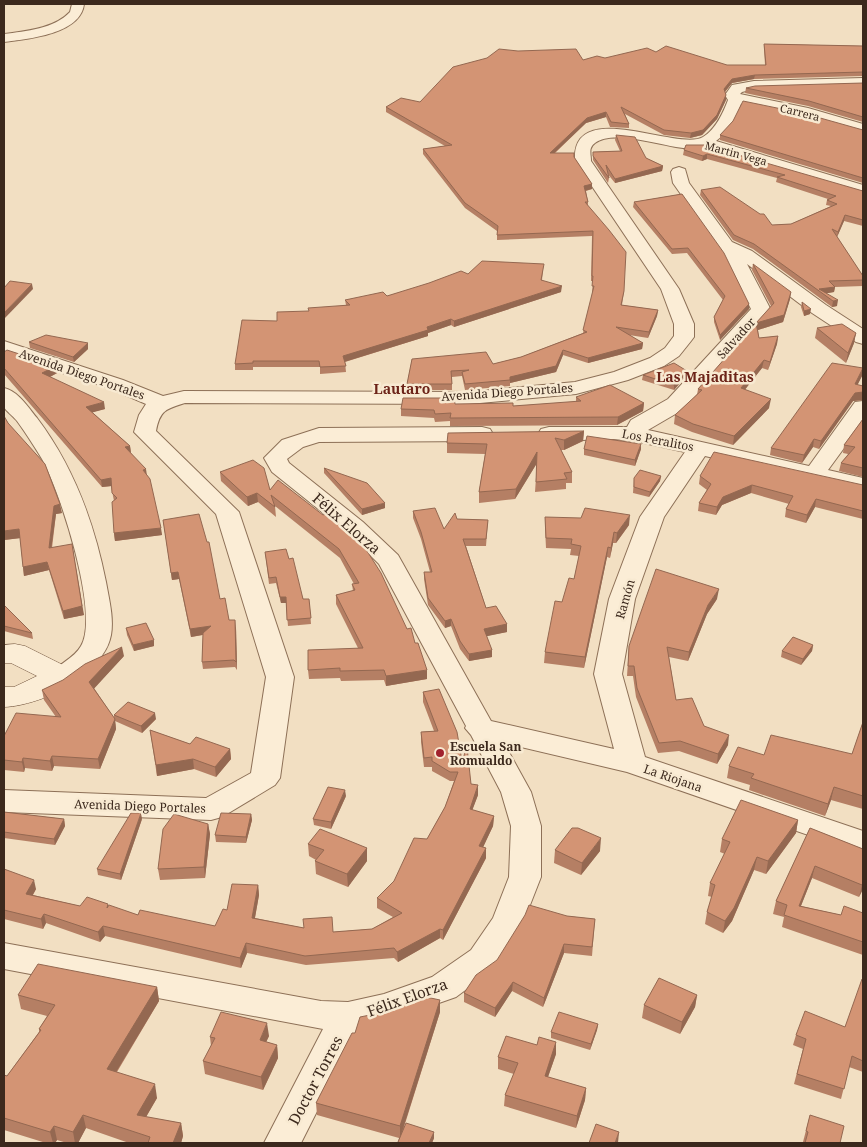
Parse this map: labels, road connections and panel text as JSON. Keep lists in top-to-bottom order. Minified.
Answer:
{"streets":{"street":["Carrera","Martin Vega","Salvador","Avenida Diego Portales","Los Peralitos","Félix Elorza","Ramón","La Riojana","Doctor Torres"]},"crossings":[["Martin Vega","Avenida Diego Portales"],["Salvador","Los Peralitos"],["Los Peralitos","Ramón"],["Félix Elorza","La Riojana"],["Félix Elorza","Doctor Torres"],["Ramón","La Riojana"]],"districts":["Las Majaditas","Lautaro"],"places":["Escuela San Romualdo"]}
